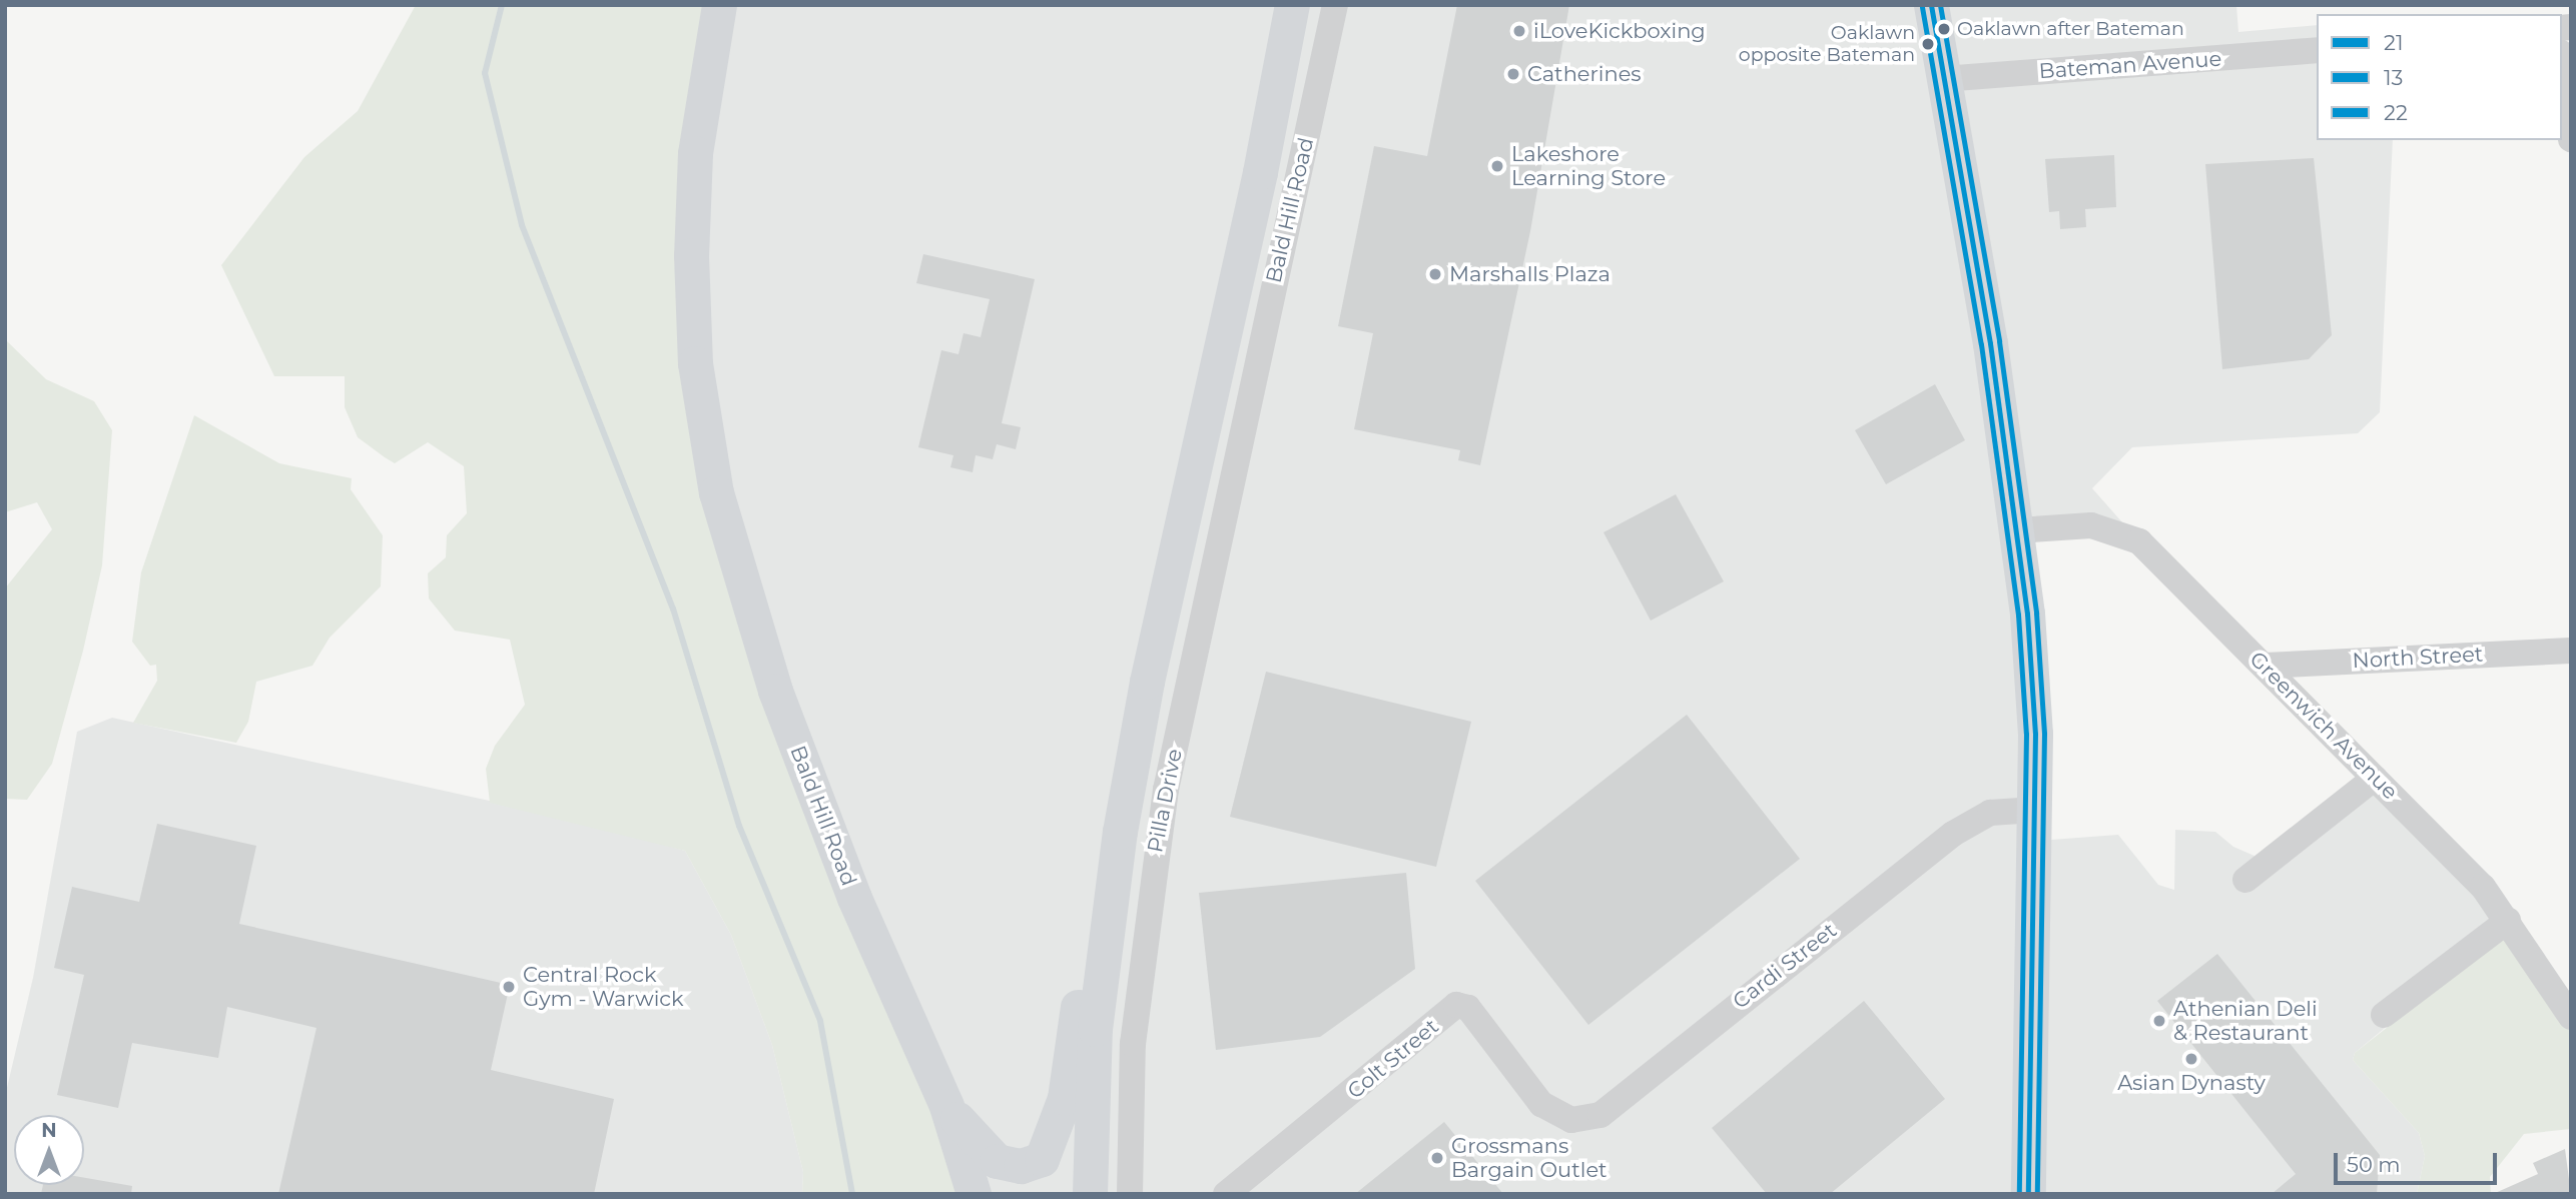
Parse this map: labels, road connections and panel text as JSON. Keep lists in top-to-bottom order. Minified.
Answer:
{"streets":{"main road":["Bald Hill Road"],"street":["Bateman Avenue","North Street","Greenwich Avenue","Pilla Drive","Cardi Street","Colt Street"]},"crossings":[["Bald Hill Road","Pilla Drive"],["North Street","Greenwich Avenue"],["Cardi Street","Colt Street"]],"places":["Oaklawn after Bateman","iLoveKickboxing","Oaklawn opposite Bateman","Catherines","Lakeshore Learning Store","Marshalls Plaza","Central Rock Gym - Warwick","Athenian Deli & Restaurant","Asian Dynasty","Grossmans Bargain Outlet"],"lines":["transit line 21","transit line 22","transit line 13"],"legend":["21","13","22"],"scale_bar":"50 m","north":"top"}
